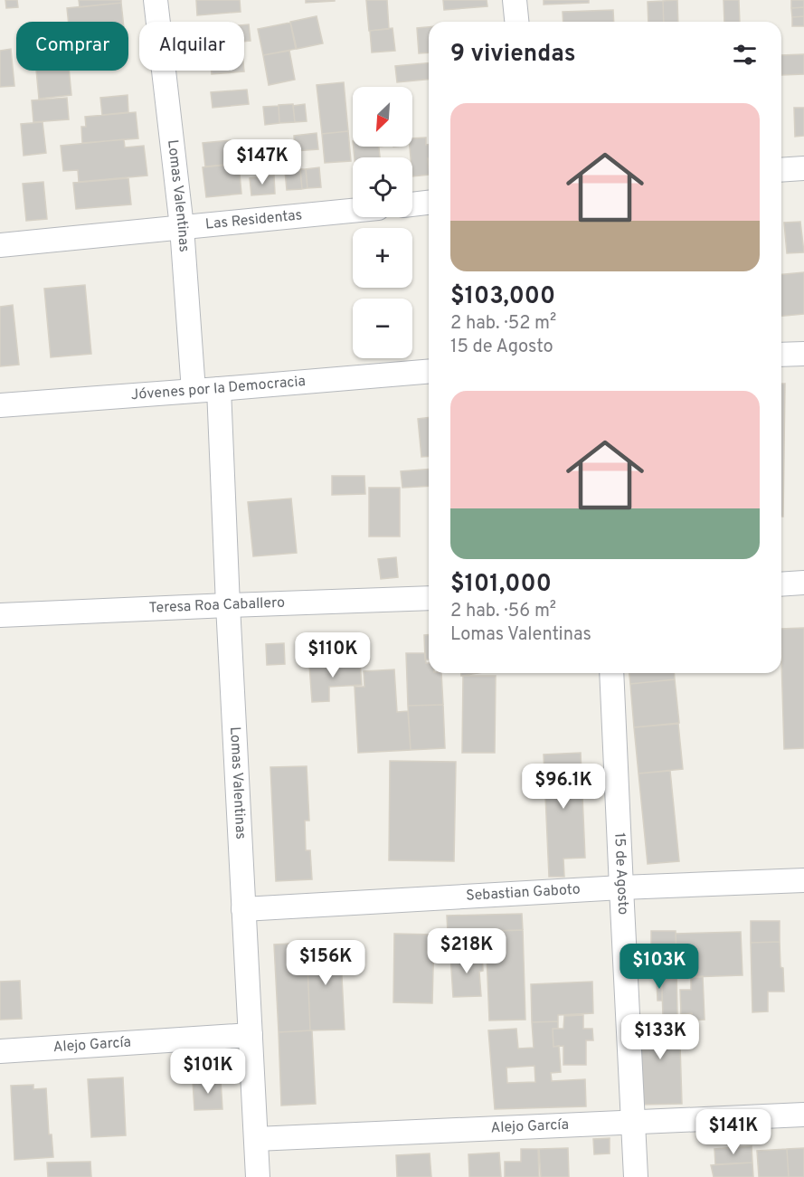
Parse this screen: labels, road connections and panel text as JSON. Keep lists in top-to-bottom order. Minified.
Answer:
{"streets":{"street":["Lomas Valentinas","Las Residentas","Jóvenes por la Democracia","Teresa Roa Caballero","15 de Agosto","Sebastian Gaboto","Alejo García"]},"crossings":[["Lomas Valentinas","Las Residentas"],["Lomas Valentinas","Jóvenes por la Democracia"],["Lomas Valentinas","Teresa Roa Caballero"],["Lomas Valentinas","Sebastian Gaboto"],["Lomas Valentinas","Alejo García"],["15 de Agosto","Sebastian Gaboto"],["15 de Agosto","Alejo García"]],"north":"bottom left","page":{"chip":["Comprar","Alquilar"],"heading":"9 viviendas","map_buttons":["+","−"],"list":[{"name":"$103,000","note":"2 hab. · 52 m² · 15 de Agosto"},{"name":"$101,000","note":"2 hab. · 56 m² · Lomas Valentinas"}],"price":["$147K","$110K","$96.1K","$218K","$156K","$103K","$133K","$101K","$141K"]}}
